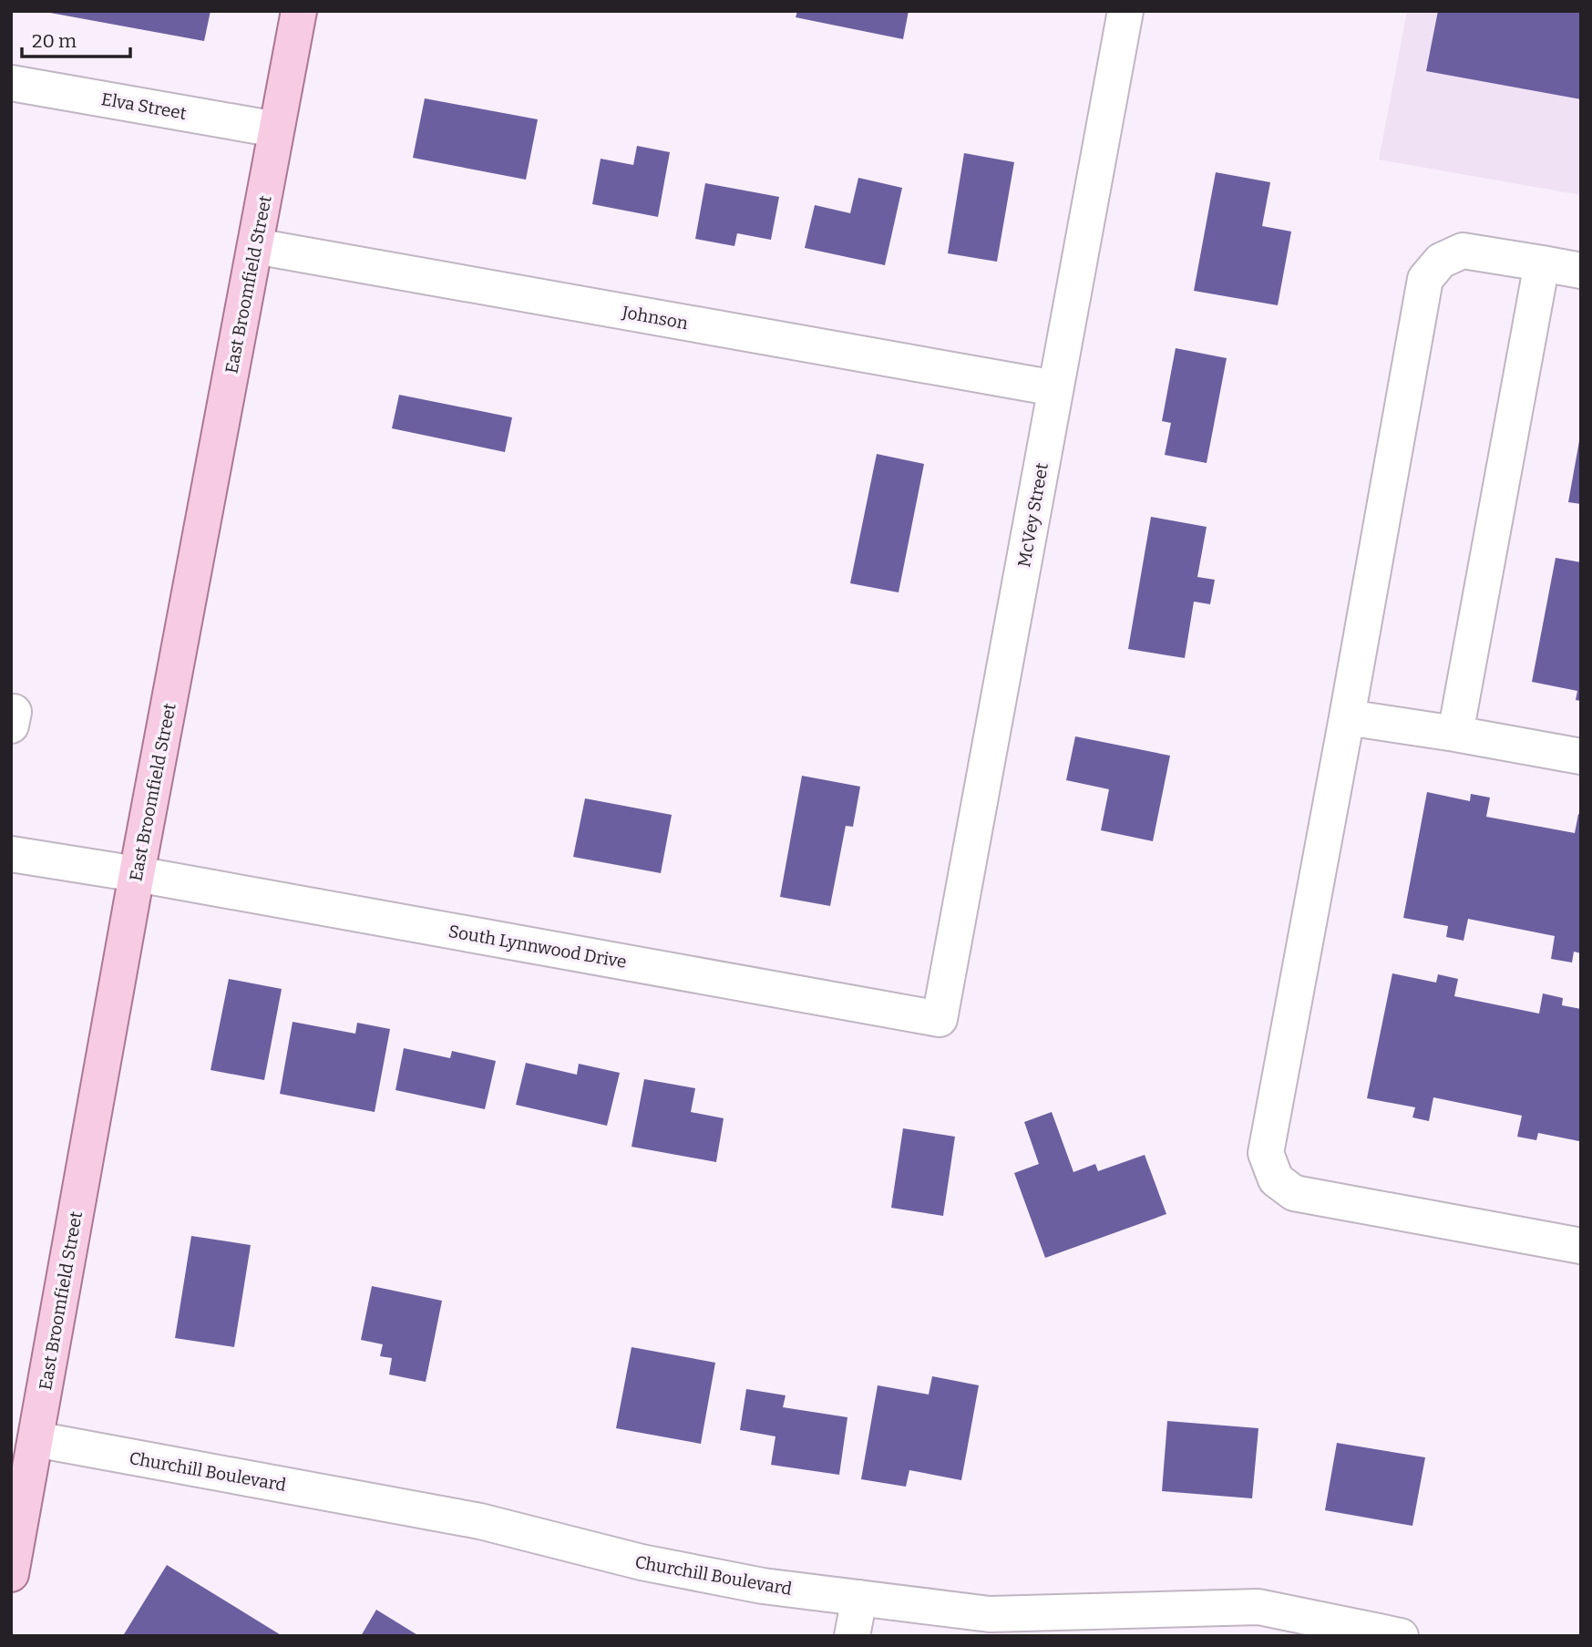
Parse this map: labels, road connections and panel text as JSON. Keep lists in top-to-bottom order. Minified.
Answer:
{"streets":{"main road":["East Broomfield Street"],"street":["Elva Street","Johnson","McVey Street","South Lynnwood Drive","Churchill Boulevard"]},"crossings":[["Elva Street","East Broomfield Street"],["East Broomfield Street","Johnson"],["East Broomfield Street","South Lynnwood Drive"],["East Broomfield Street","Churchill Boulevard"],["Johnson","McVey Street"],["McVey Street","South Lynnwood Drive"]],"scale_bar":"20 m"}
